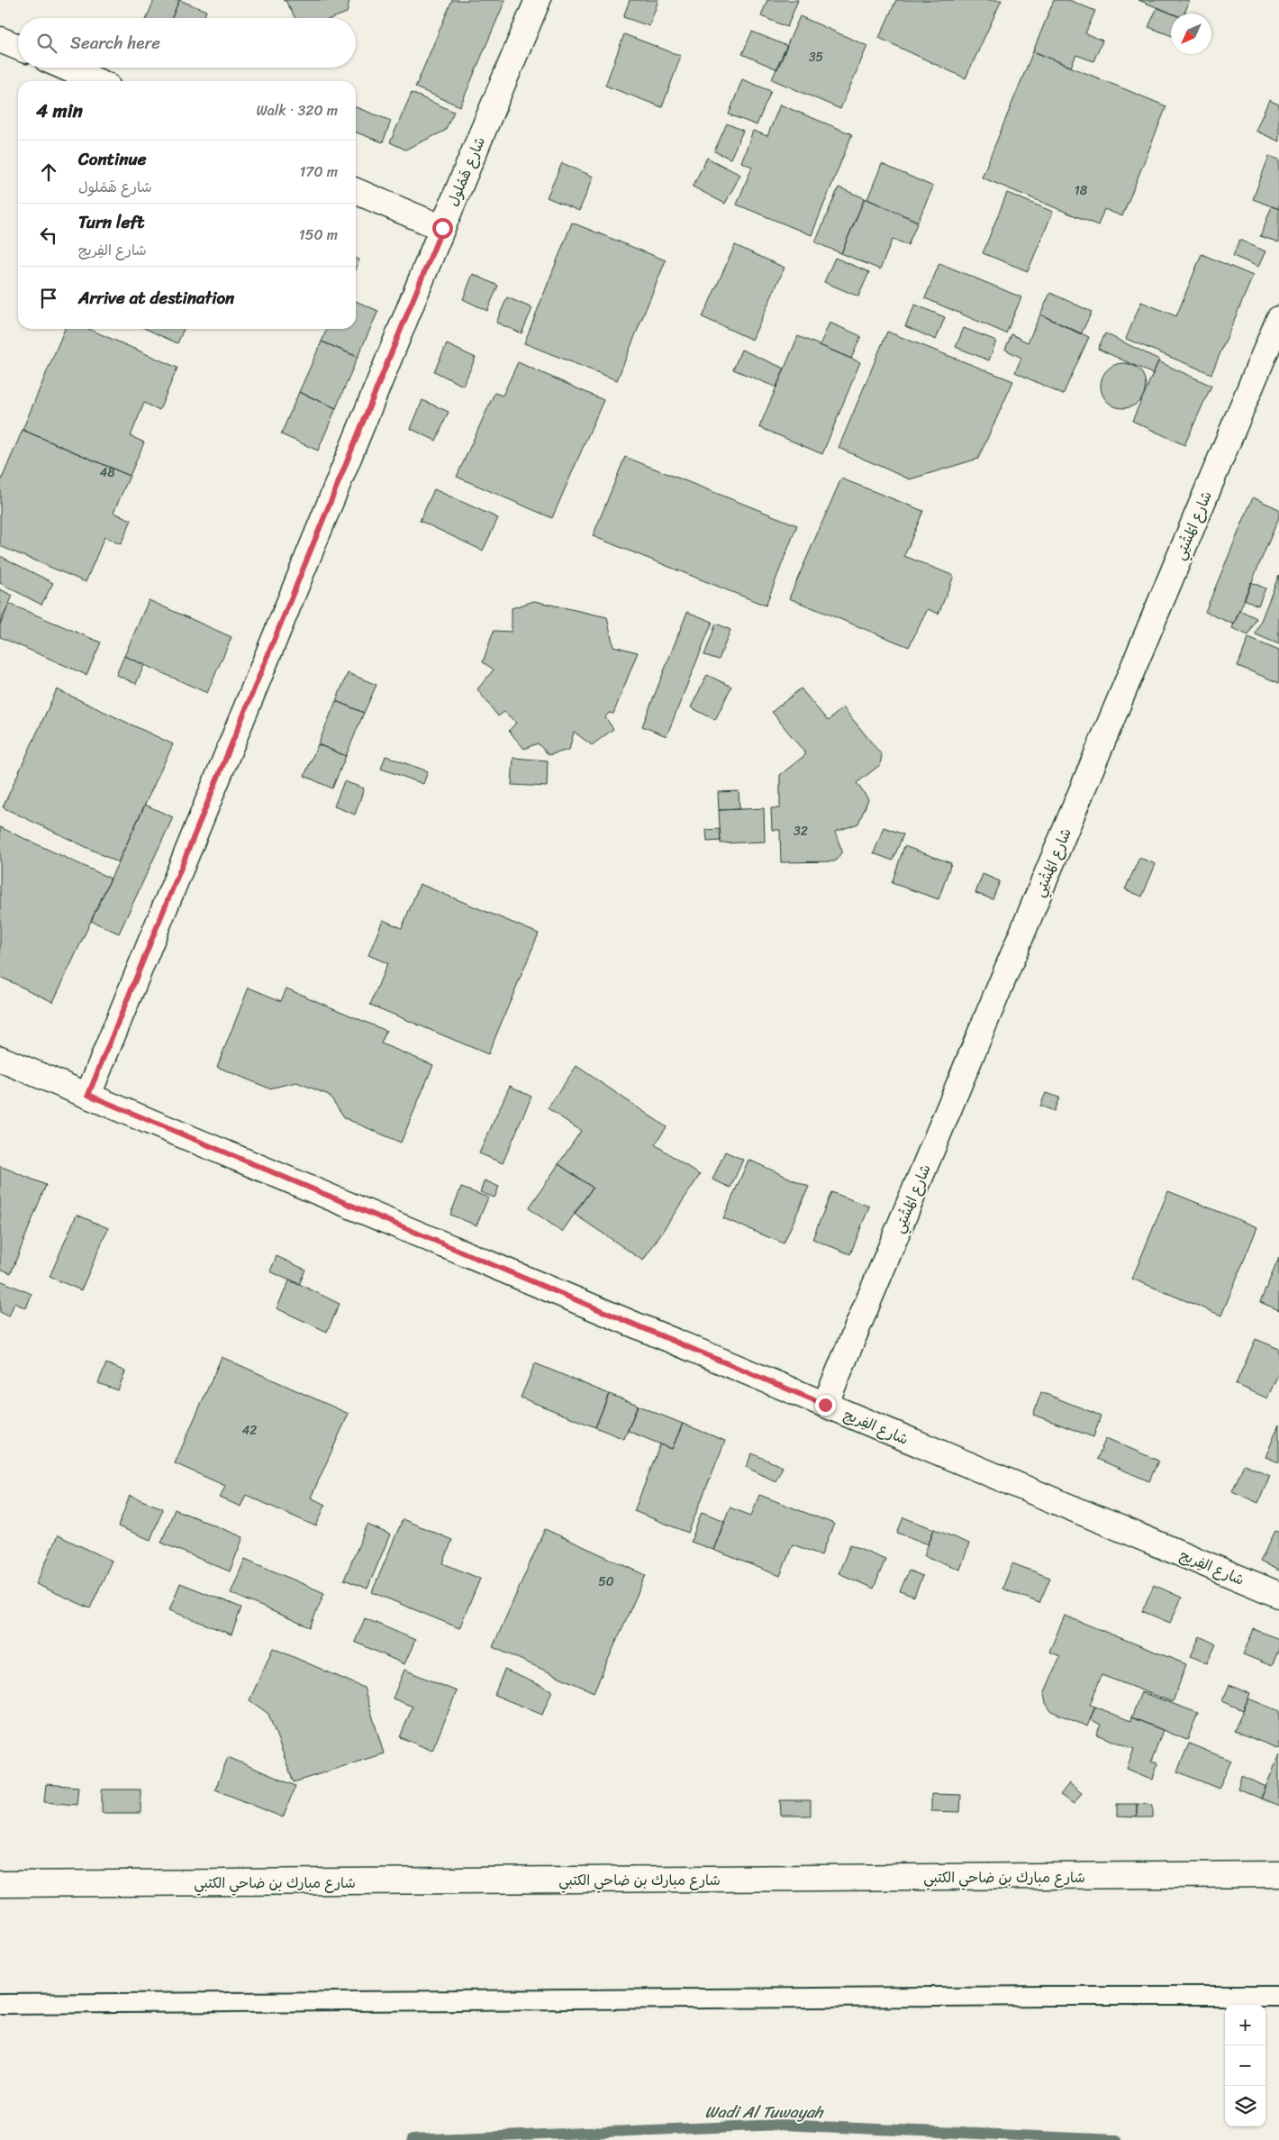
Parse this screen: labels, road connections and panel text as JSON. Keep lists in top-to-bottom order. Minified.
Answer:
{"streets":{"street":["شارع هَمْلول","شارع المُشْتِي","شارع الفِريج","شارع مبارك بن ضاحي الكتبي"]},"crossings":[["شارع هَمْلول","شارع الفِريج"],["شارع المُشْتِي","شارع الفِريج"]],"water":["Wadi Al Tuwayah"],"house_numbers":["35","18","48","32","42","50"],"north":"bottom left","page":{"search":"Search here","heading":["4 min","Walk · 320 m"],"list":[["Continue","شارع هَمْلول","170 m"],["Turn left","شارع الفِريج","150 m"],"Arrive at destination"],"map_buttons":["+","−"]}}
